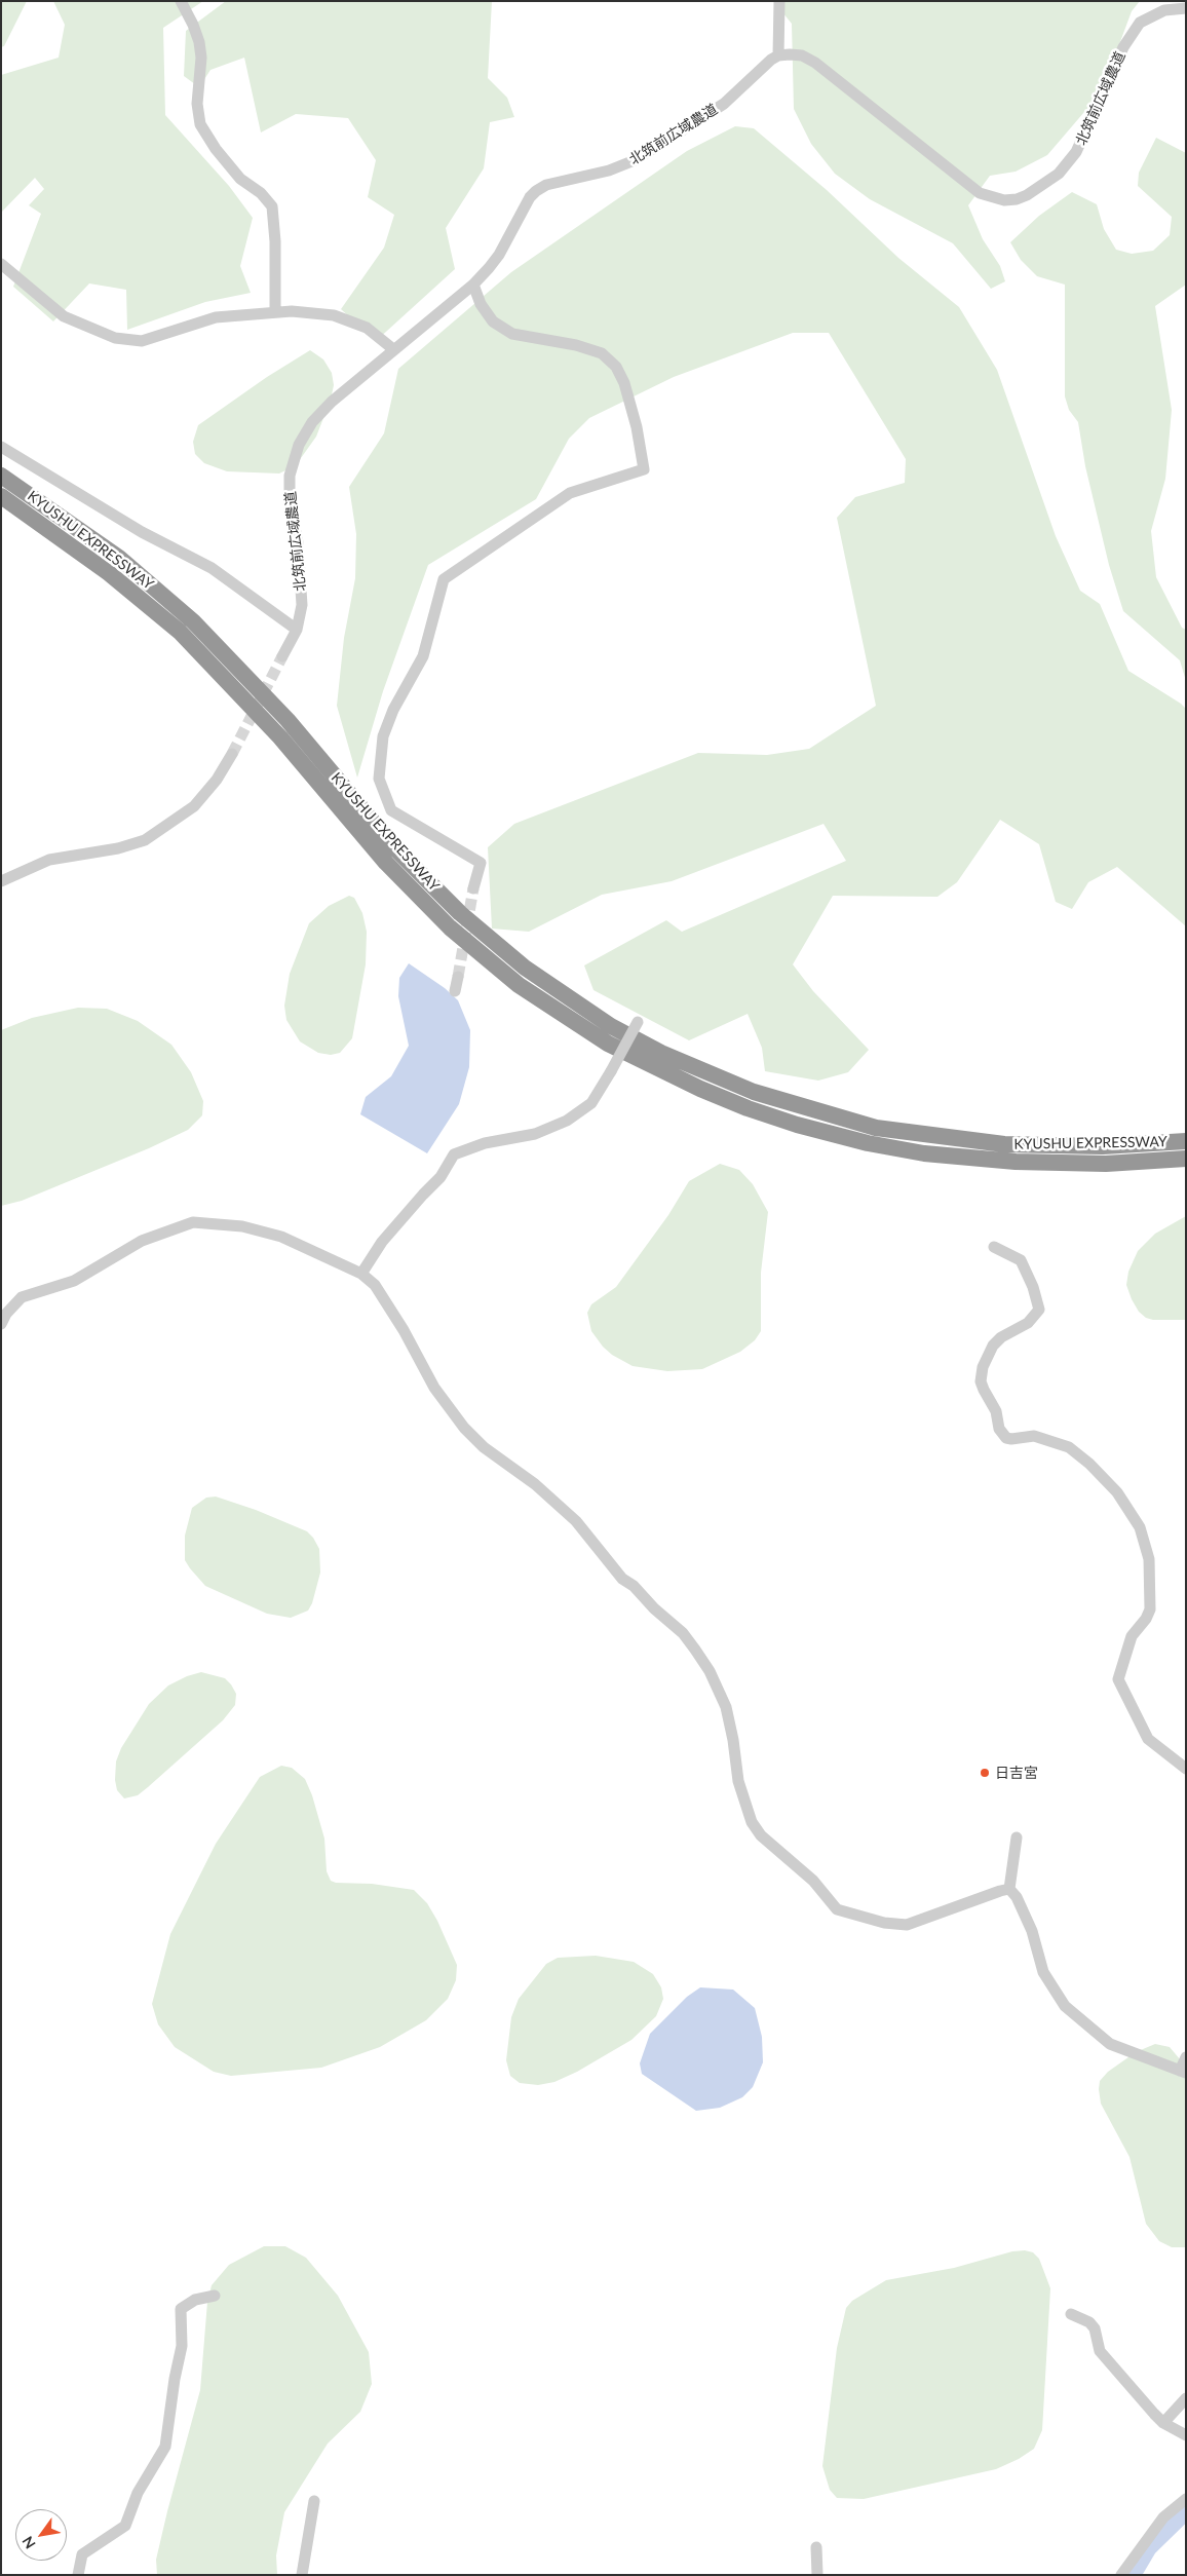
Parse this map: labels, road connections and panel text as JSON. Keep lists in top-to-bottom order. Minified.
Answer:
{"streets":{"highway":["KYUSHU EXPRESSWAY"],"street":["北筑前広域農道"]},"places":["日吉宮"],"north":"bottom left"}
